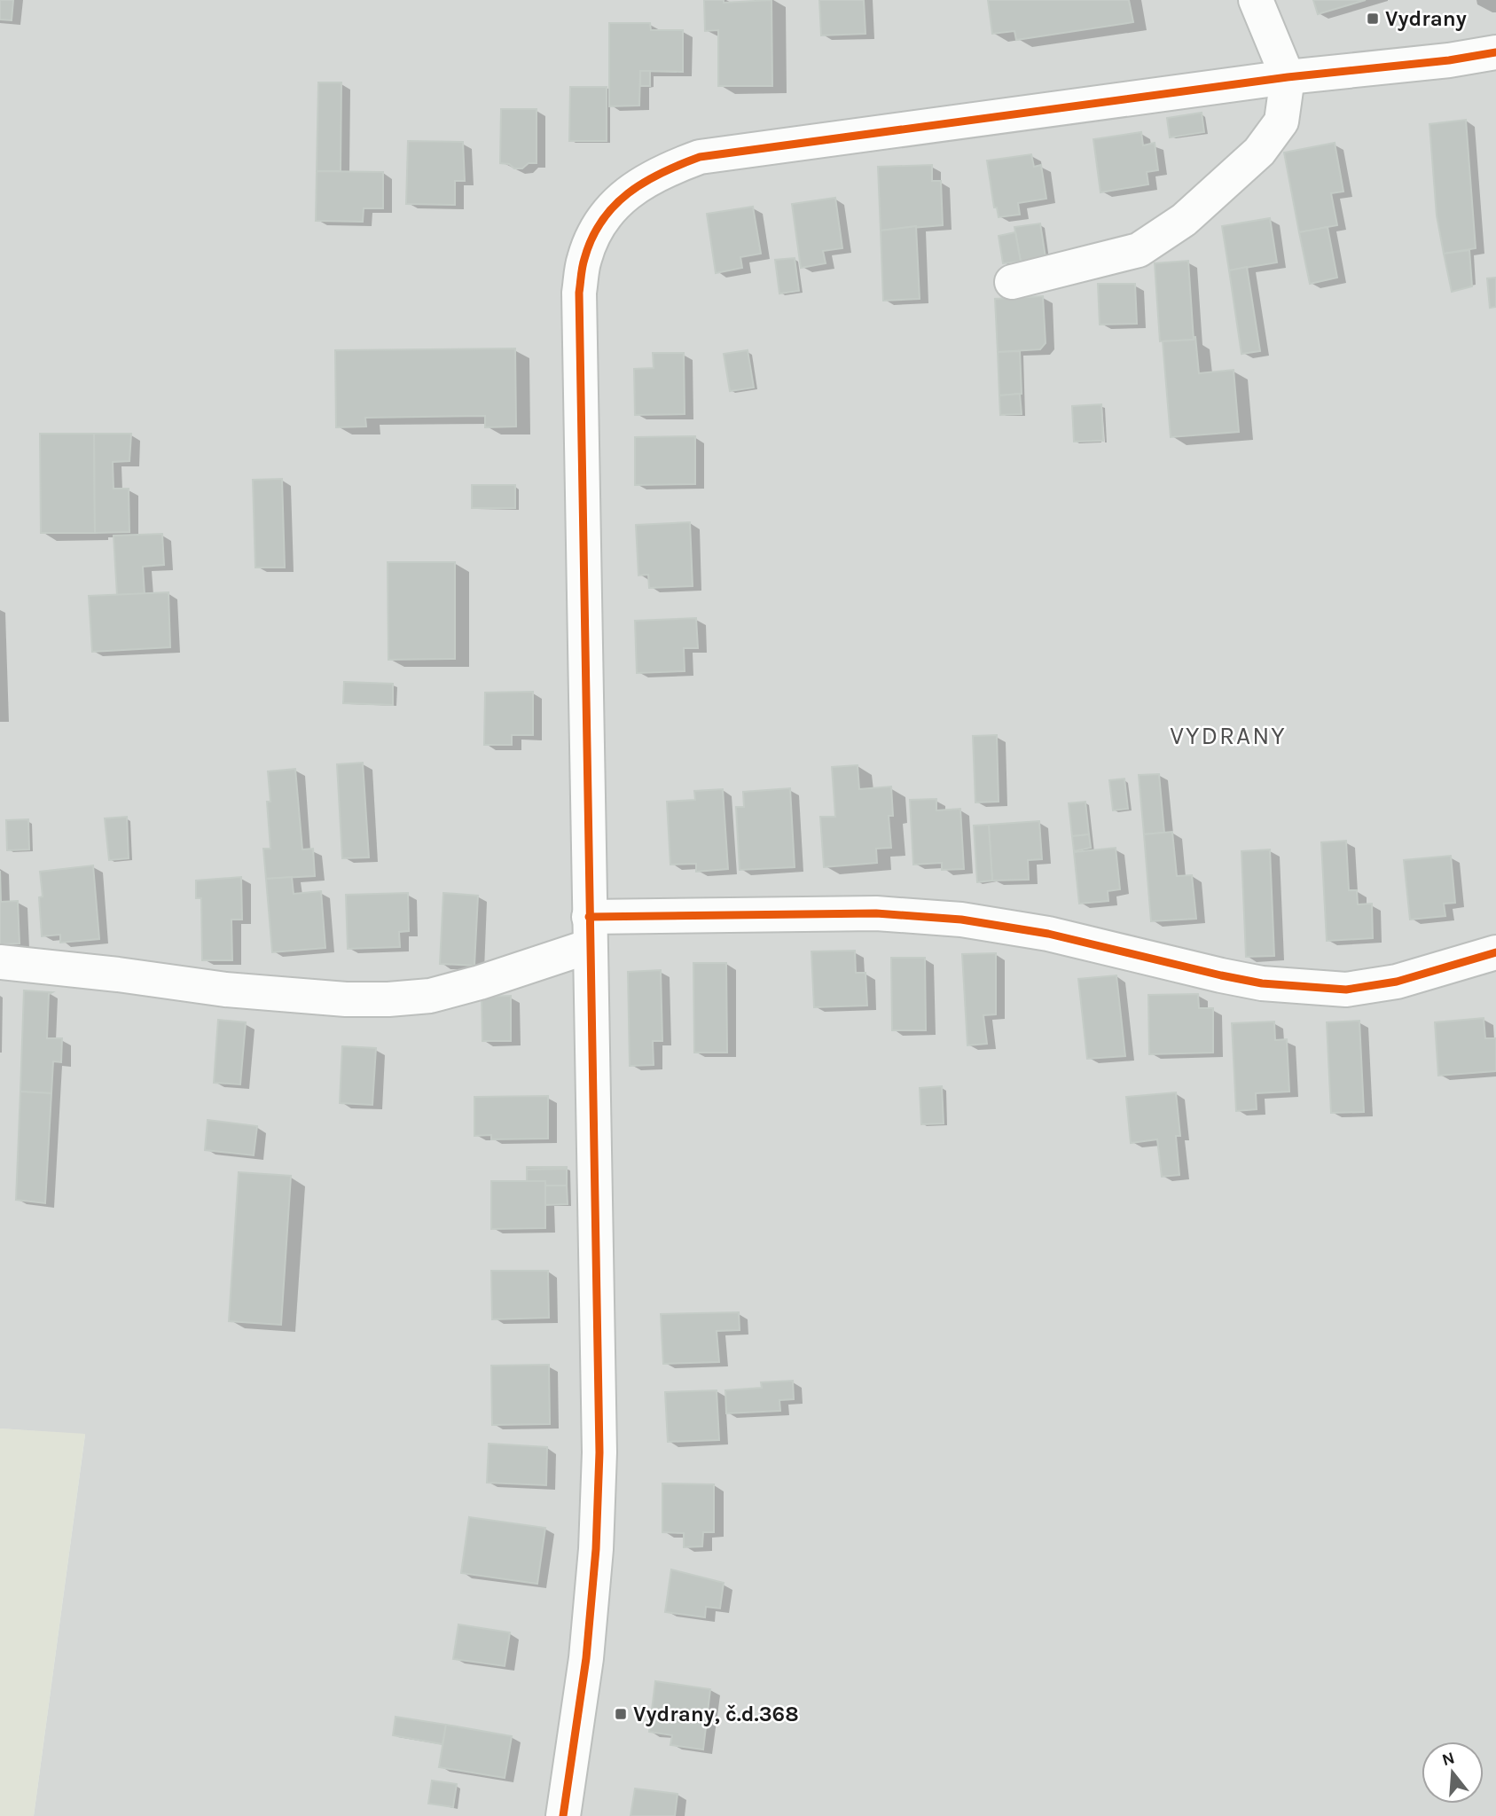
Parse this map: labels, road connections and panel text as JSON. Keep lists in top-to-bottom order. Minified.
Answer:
{"districts":["VYDRANY"],"places":{"transit":["Vydrany","Vydrany, č.d.368"]},"north":"top"}
